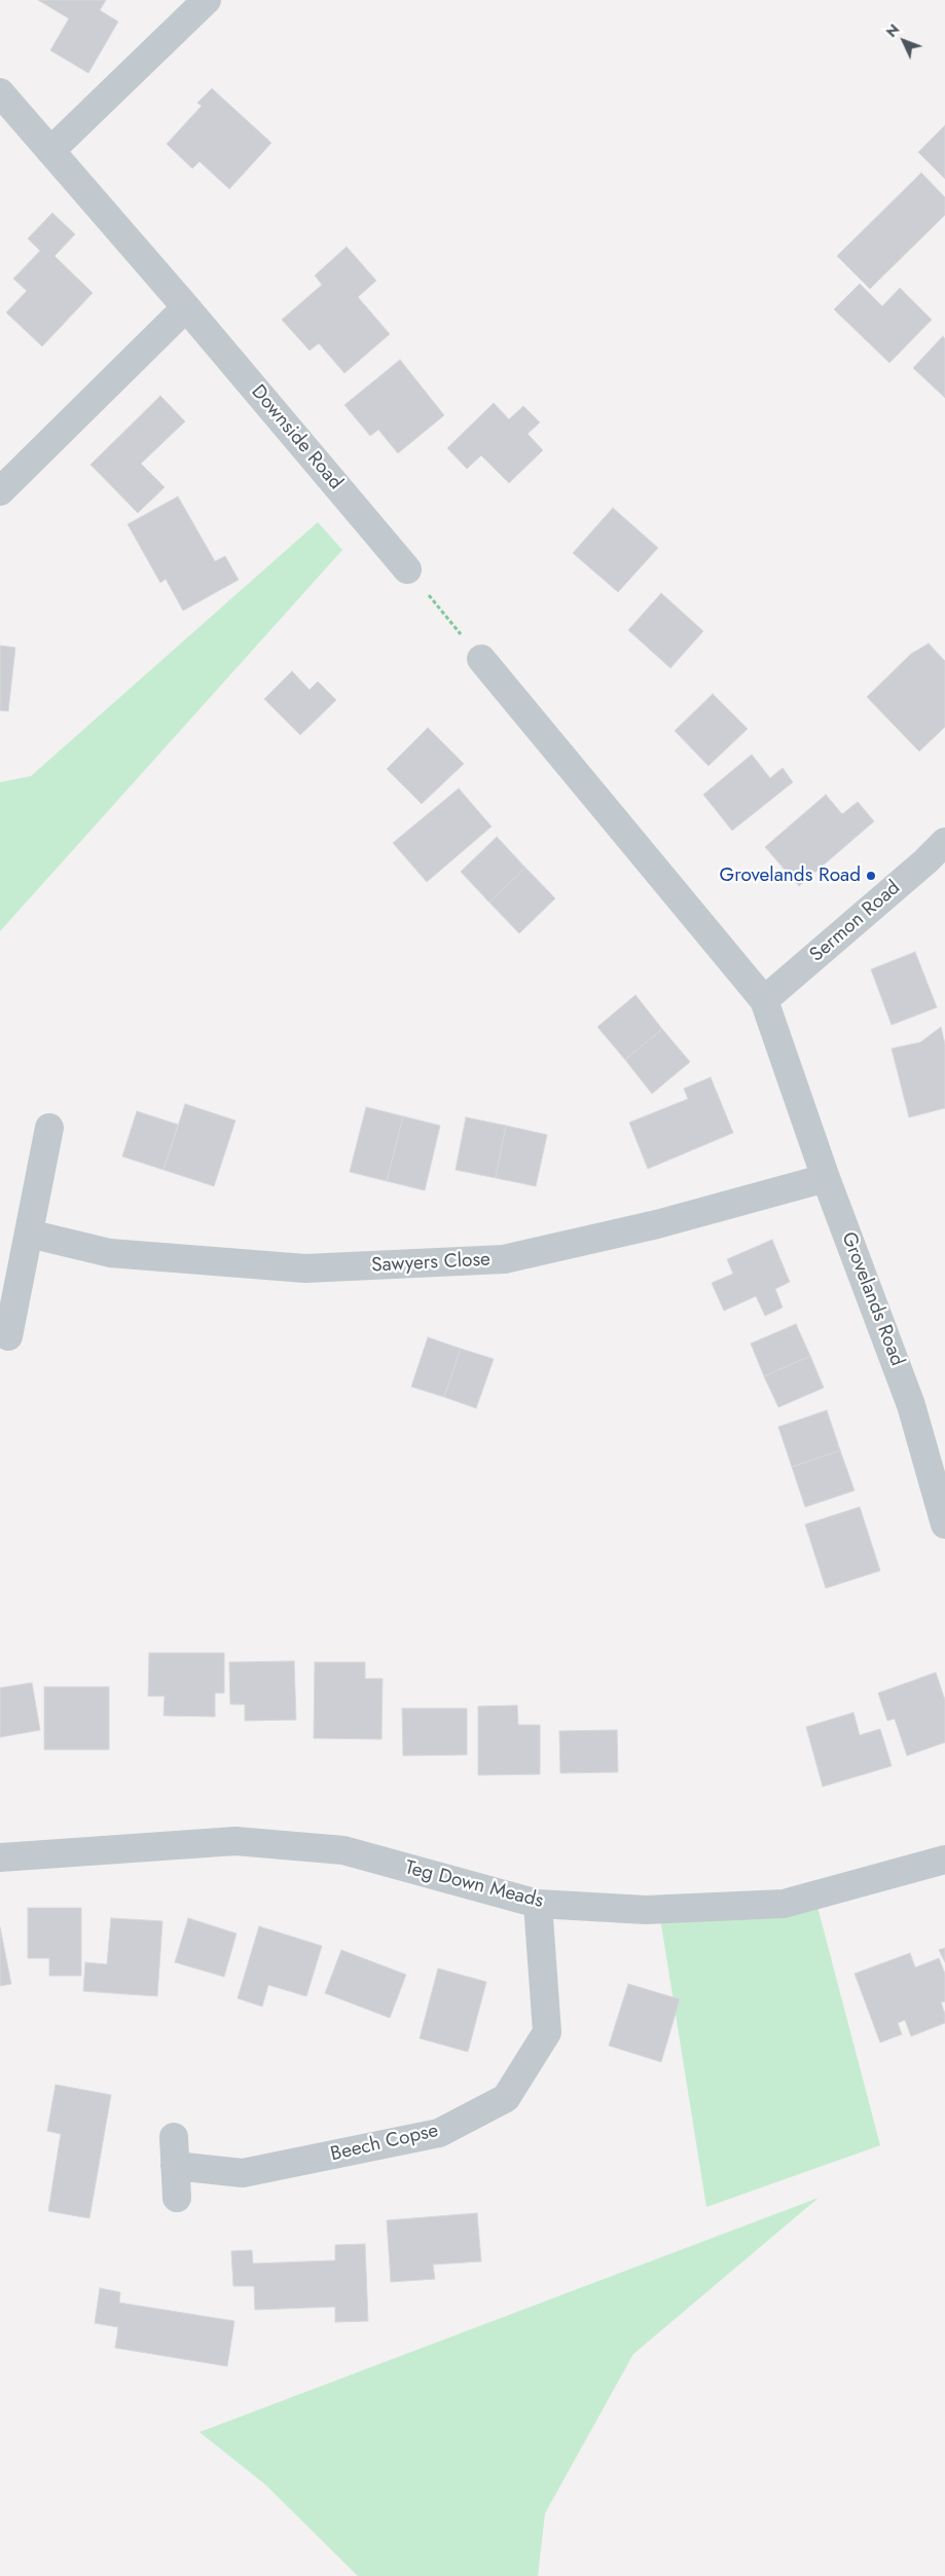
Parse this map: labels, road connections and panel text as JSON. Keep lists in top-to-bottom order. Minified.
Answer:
{"streets":{"street":["Downside Road","Sermon Road","Sawyers Close","Grovelands Road","Teg Down Meads","Beech Copse"]},"crossings":[["Sermon Road","Grovelands Road"],["Sawyers Close","Grovelands Road"],["Teg Down Meads","Beech Copse"]],"places":["Grovelands Road"],"north":"top left"}
